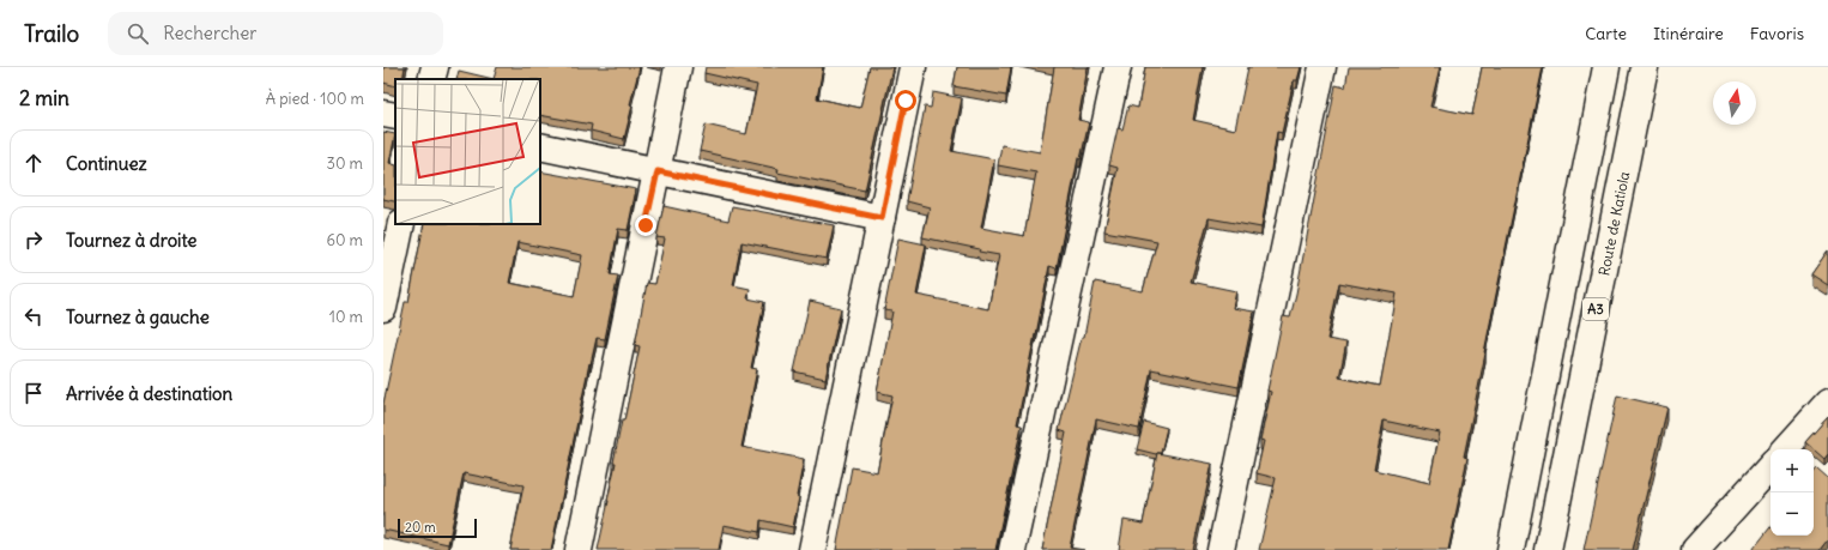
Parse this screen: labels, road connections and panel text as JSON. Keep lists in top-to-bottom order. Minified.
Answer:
{"streets":{"main road":["Route de Katiola","A3"]},"scale_bar":"20 m","north":"top","page":{"header":"Trailo","search":"Rechercher","nav":["Carte","Itinéraire","Favoris"],"heading":["2 min","À pied · 100 m"],"list":[["Continuez","30 m"],["Tournez à droite","60 m"],["Tournez à gauche","10 m"],"Arrivée à destination"],"map_buttons":["+","−"],"scale":"20 m"}}
